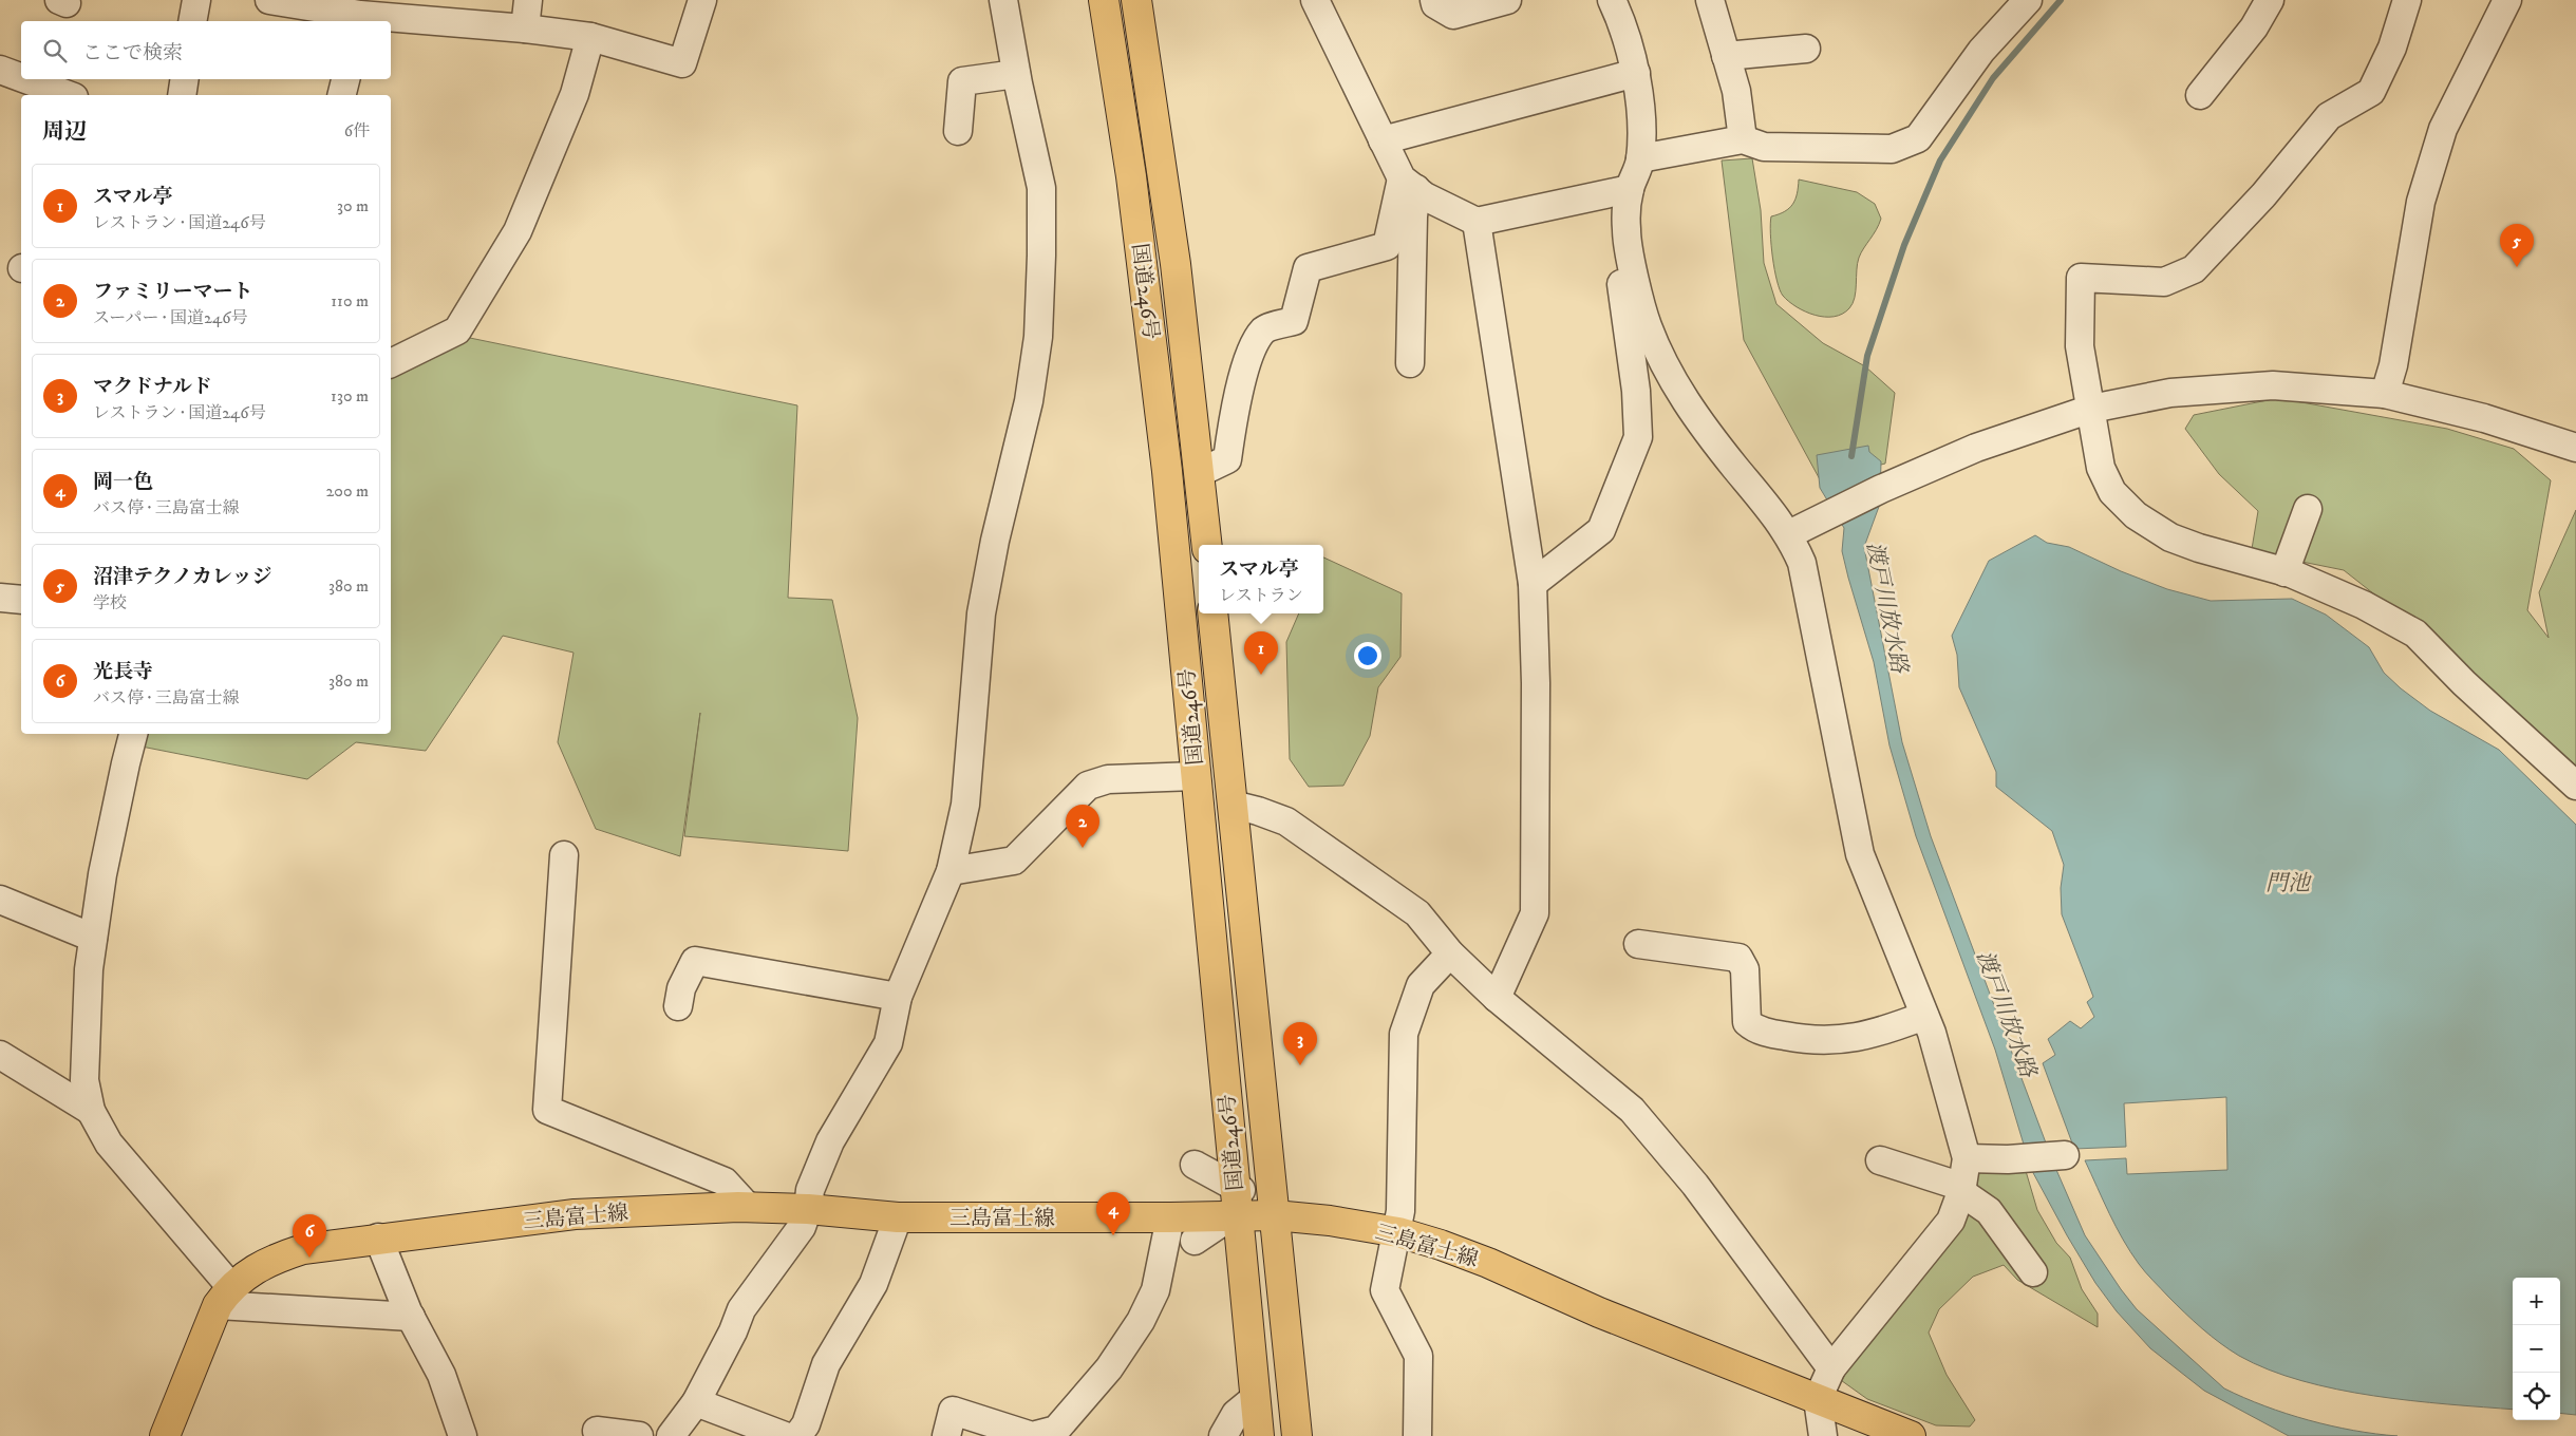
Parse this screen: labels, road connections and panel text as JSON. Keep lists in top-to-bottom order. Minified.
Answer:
{"streets":{"main road":["国道246号","三島富士線"]},"crossings":[["国道246号","三島富士線"]],"water":["渡戸川放水路","門池"],"page":{"search":"ここで検索","heading":["周辺","6件"],"list":[{"mark":"1","name":"スマル亭","note":"レストラン · 国道246号","value":"30 m"},{"mark":"2","name":"ファミリーマート","note":"スーパー · 国道246号","value":"110 m"},{"mark":"3","name":"マクドナルド","note":"レストラン · 国道246号","value":"130 m"},{"mark":"4","name":"岡一色","note":"バス停 · 三島富士線","value":"200 m"},{"mark":"5","name":"沼津テクノカレッジ","note":"学校","value":"380 m"},{"mark":"6","name":"光長寺","note":"バス停 · 三島富士線","value":"380 m"}],"pins":["5","1","2","3","4","6"],"popup":["スマル亭","レストラン"],"map_buttons":["+","−"]}}
